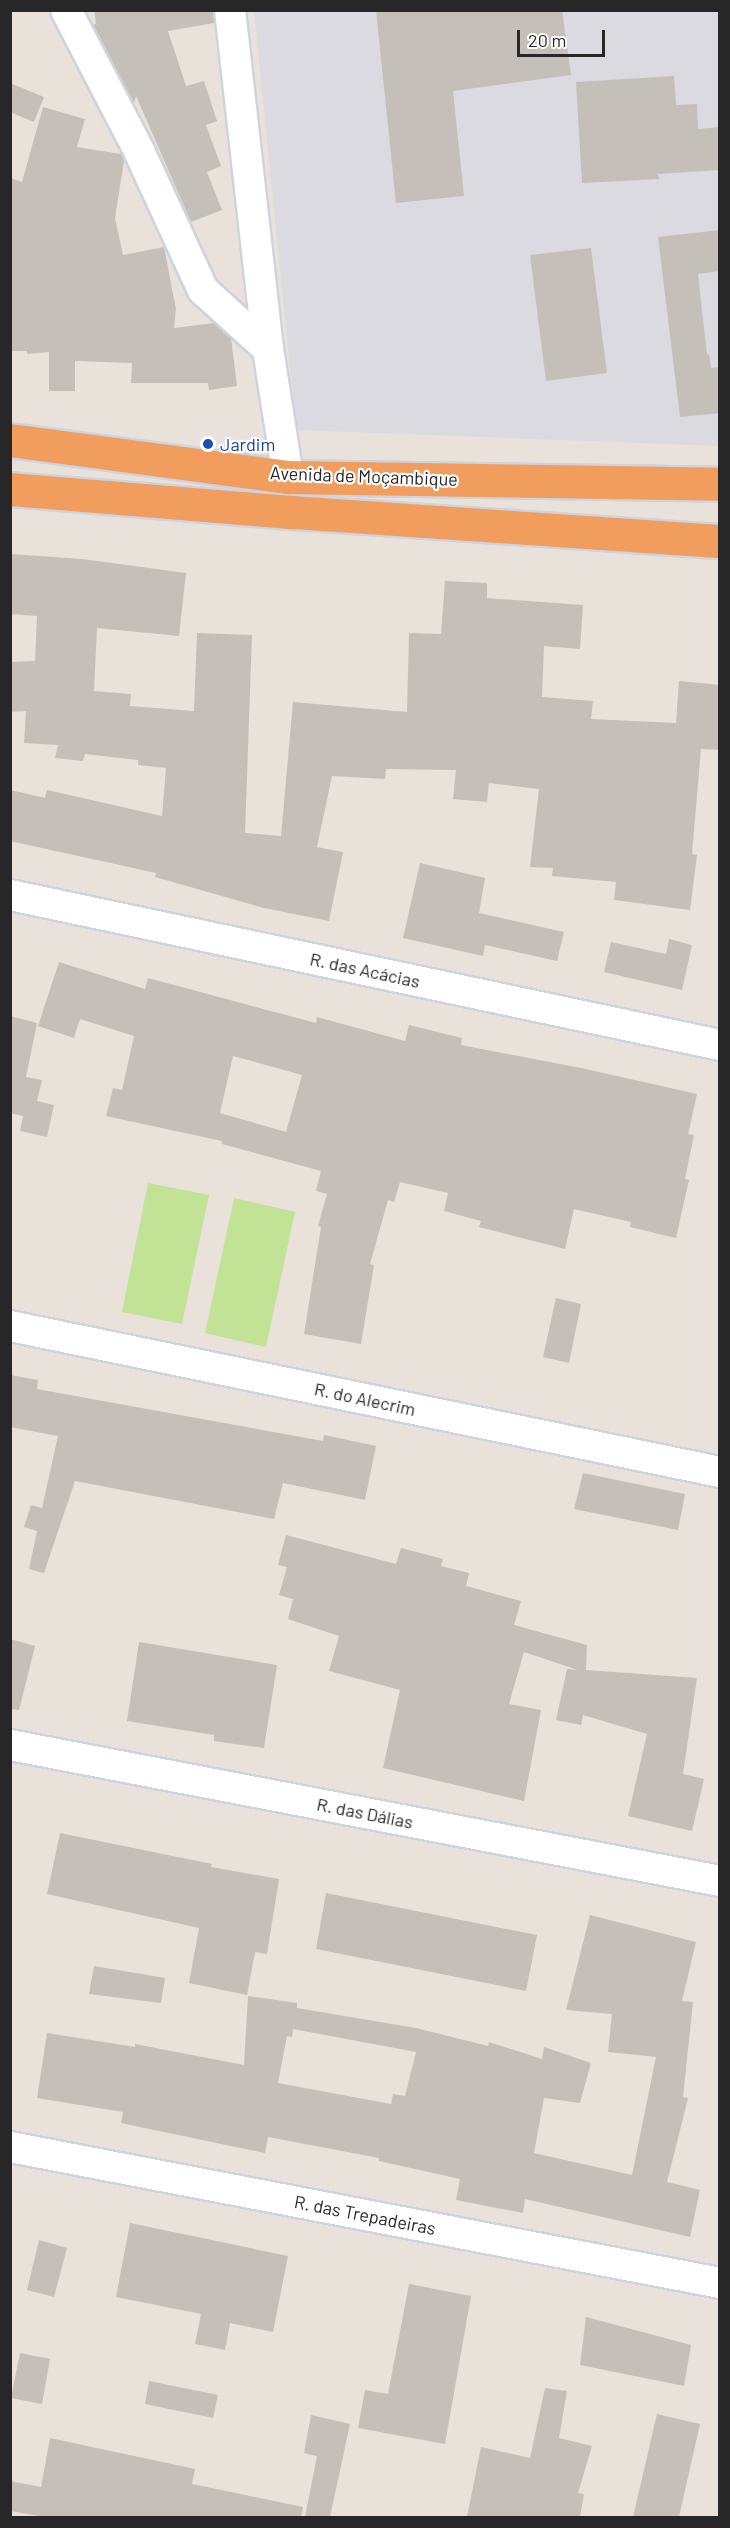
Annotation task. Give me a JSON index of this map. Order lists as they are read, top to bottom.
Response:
{
  "streets": {
    "highway": ["Avenida de Moçambique"],
    "street": [
      "R. das Acácias",
      "R. do Alecrim",
      "R. das Dálias",
      "R. das Trepadeiras"
    ]
  },
  "places": ["Jardim"],
  "scale_bar": "20 m"
}
